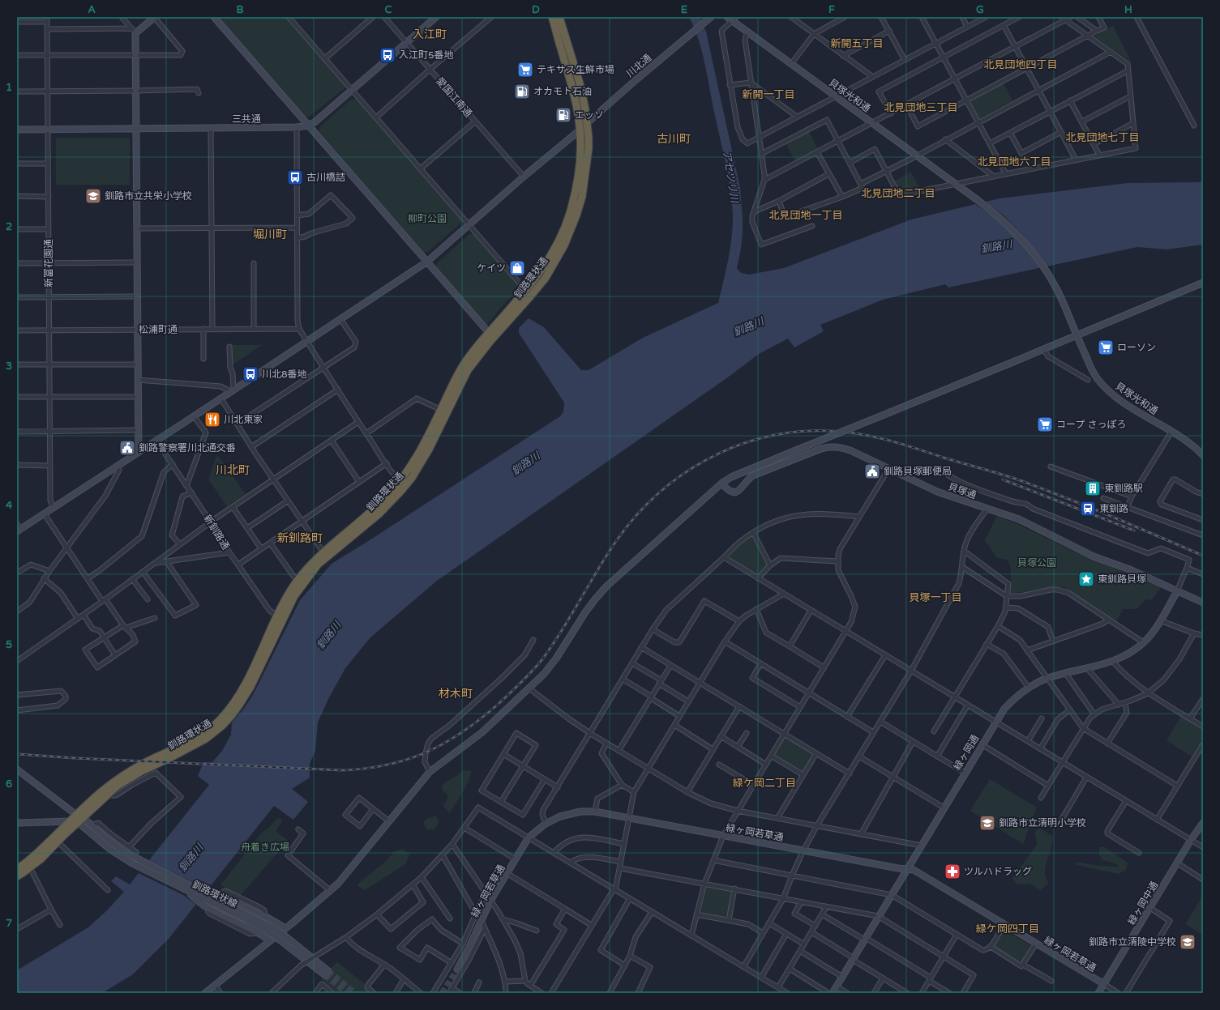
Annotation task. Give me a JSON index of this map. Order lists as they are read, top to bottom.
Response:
{
  "streets": {
    "highway": ["釧路環状通"],
    "street": [
      "川北通",
      "貝塚光和通",
      "愛国江南通",
      "三共通",
      "新富花園通",
      "松浦町通",
      "貝塚通",
      "新釧路通",
      "緑ヶ岡通",
      "緑ヶ岡若草通",
      "釧路環状線",
      "緑ヶ岡中通"
    ]
  },
  "crossings": [
    ["川北通", "愛国江南通"],
    ["川北通", "新富花園通"],
    ["川北通", "釧路環状通"],
    ["川北通", "新釧路通"],
    ["愛国江南通", "三共通"],
    ["三共通", "新富花園通"],
    ["新富花園通", "松浦町通"],
    ["釧路環状通", "新釧路通"],
    ["釧路環状通", "釧路環状線"],
    ["貝塚通", "緑ヶ岡通"],
    ["緑ヶ岡通", "緑ヶ岡若草通"],
    ["緑ヶ岡若草通", "緑ヶ岡中通"]
  ],
  "districts": [
    "入江町",
    "新開五丁目",
    "北見団地四丁目",
    "新開一丁目",
    "北見団地三丁目",
    "北見団地七丁目",
    "古川町",
    "北見団地六丁目",
    "北見団地二丁目",
    "北見団地一丁目",
    "堀川町",
    "川北町",
    "新釧路町",
    "貝塚一丁目",
    "材木町",
    "緑ケ岡二丁目",
    "緑ケ岡四丁目"
  ],
  "water": ["アセツリ川", "釧路川"],
  "parks": ["柳町公園", "貝塚公園", "舟着き広場"],
  "places": {
    "bus stop": ["入江町5番地", "古川橋詰", "川北8番地"],
    "supermarket": ["テキサス生鮮市場", "ローソン", "コープ さっぽろ"],
    "fuel station": ["オカモト石油", "エッソ"],
    "school or university": ["釧路市立共栄小学校", "釧路市立清明小学校", "釧路市立清陵中学校"],
    "shop": ["ケイツ"],
    "restaurant": ["川北東家"],
    "public building": ["釧路警察署川北通交番", "釧路貝塚郵便局"],
    "building": ["東釧路駅"],
    "station": ["東釧路"],
    "place": ["東釧路貝塚"],
    "pharmacy": ["ツルハドラッグ"]
  },
  "grid": {
    "columns": [
      "A",
      "B",
      "C",
      "D",
      "E",
      "F",
      "G",
      "H"
    ],
    "rows": [
      "1",
      "2",
      "3",
      "4",
      "5",
      "6",
      "7"
    ]
  }
}
